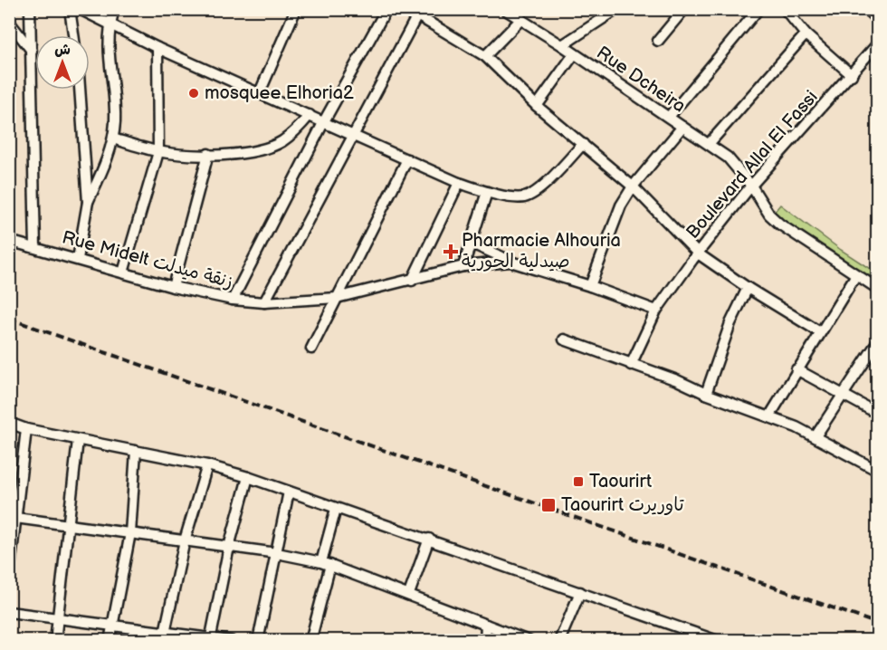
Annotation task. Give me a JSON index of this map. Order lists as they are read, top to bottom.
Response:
{
  "streets": {
    "street": ["Rue Dcheira", "Boulevard Allal El Fassi", "Rue Midelt زنقة ميدلت"]
  },
  "crossings": [
    ["Rue Dcheira", "Boulevard Allal El Fassi"],
    ["Boulevard Allal El Fassi", "Rue Midelt زنقة ميدلت"]
  ],
  "places": {
    "other": ["mosquee Elhoria2"],
    "health": ["Pharmacie Alhouria صيدلية الحورية"],
    "transit": ["Taourirt", "Taourirt تاوريرت"]
  },
  "north": "top"
}
